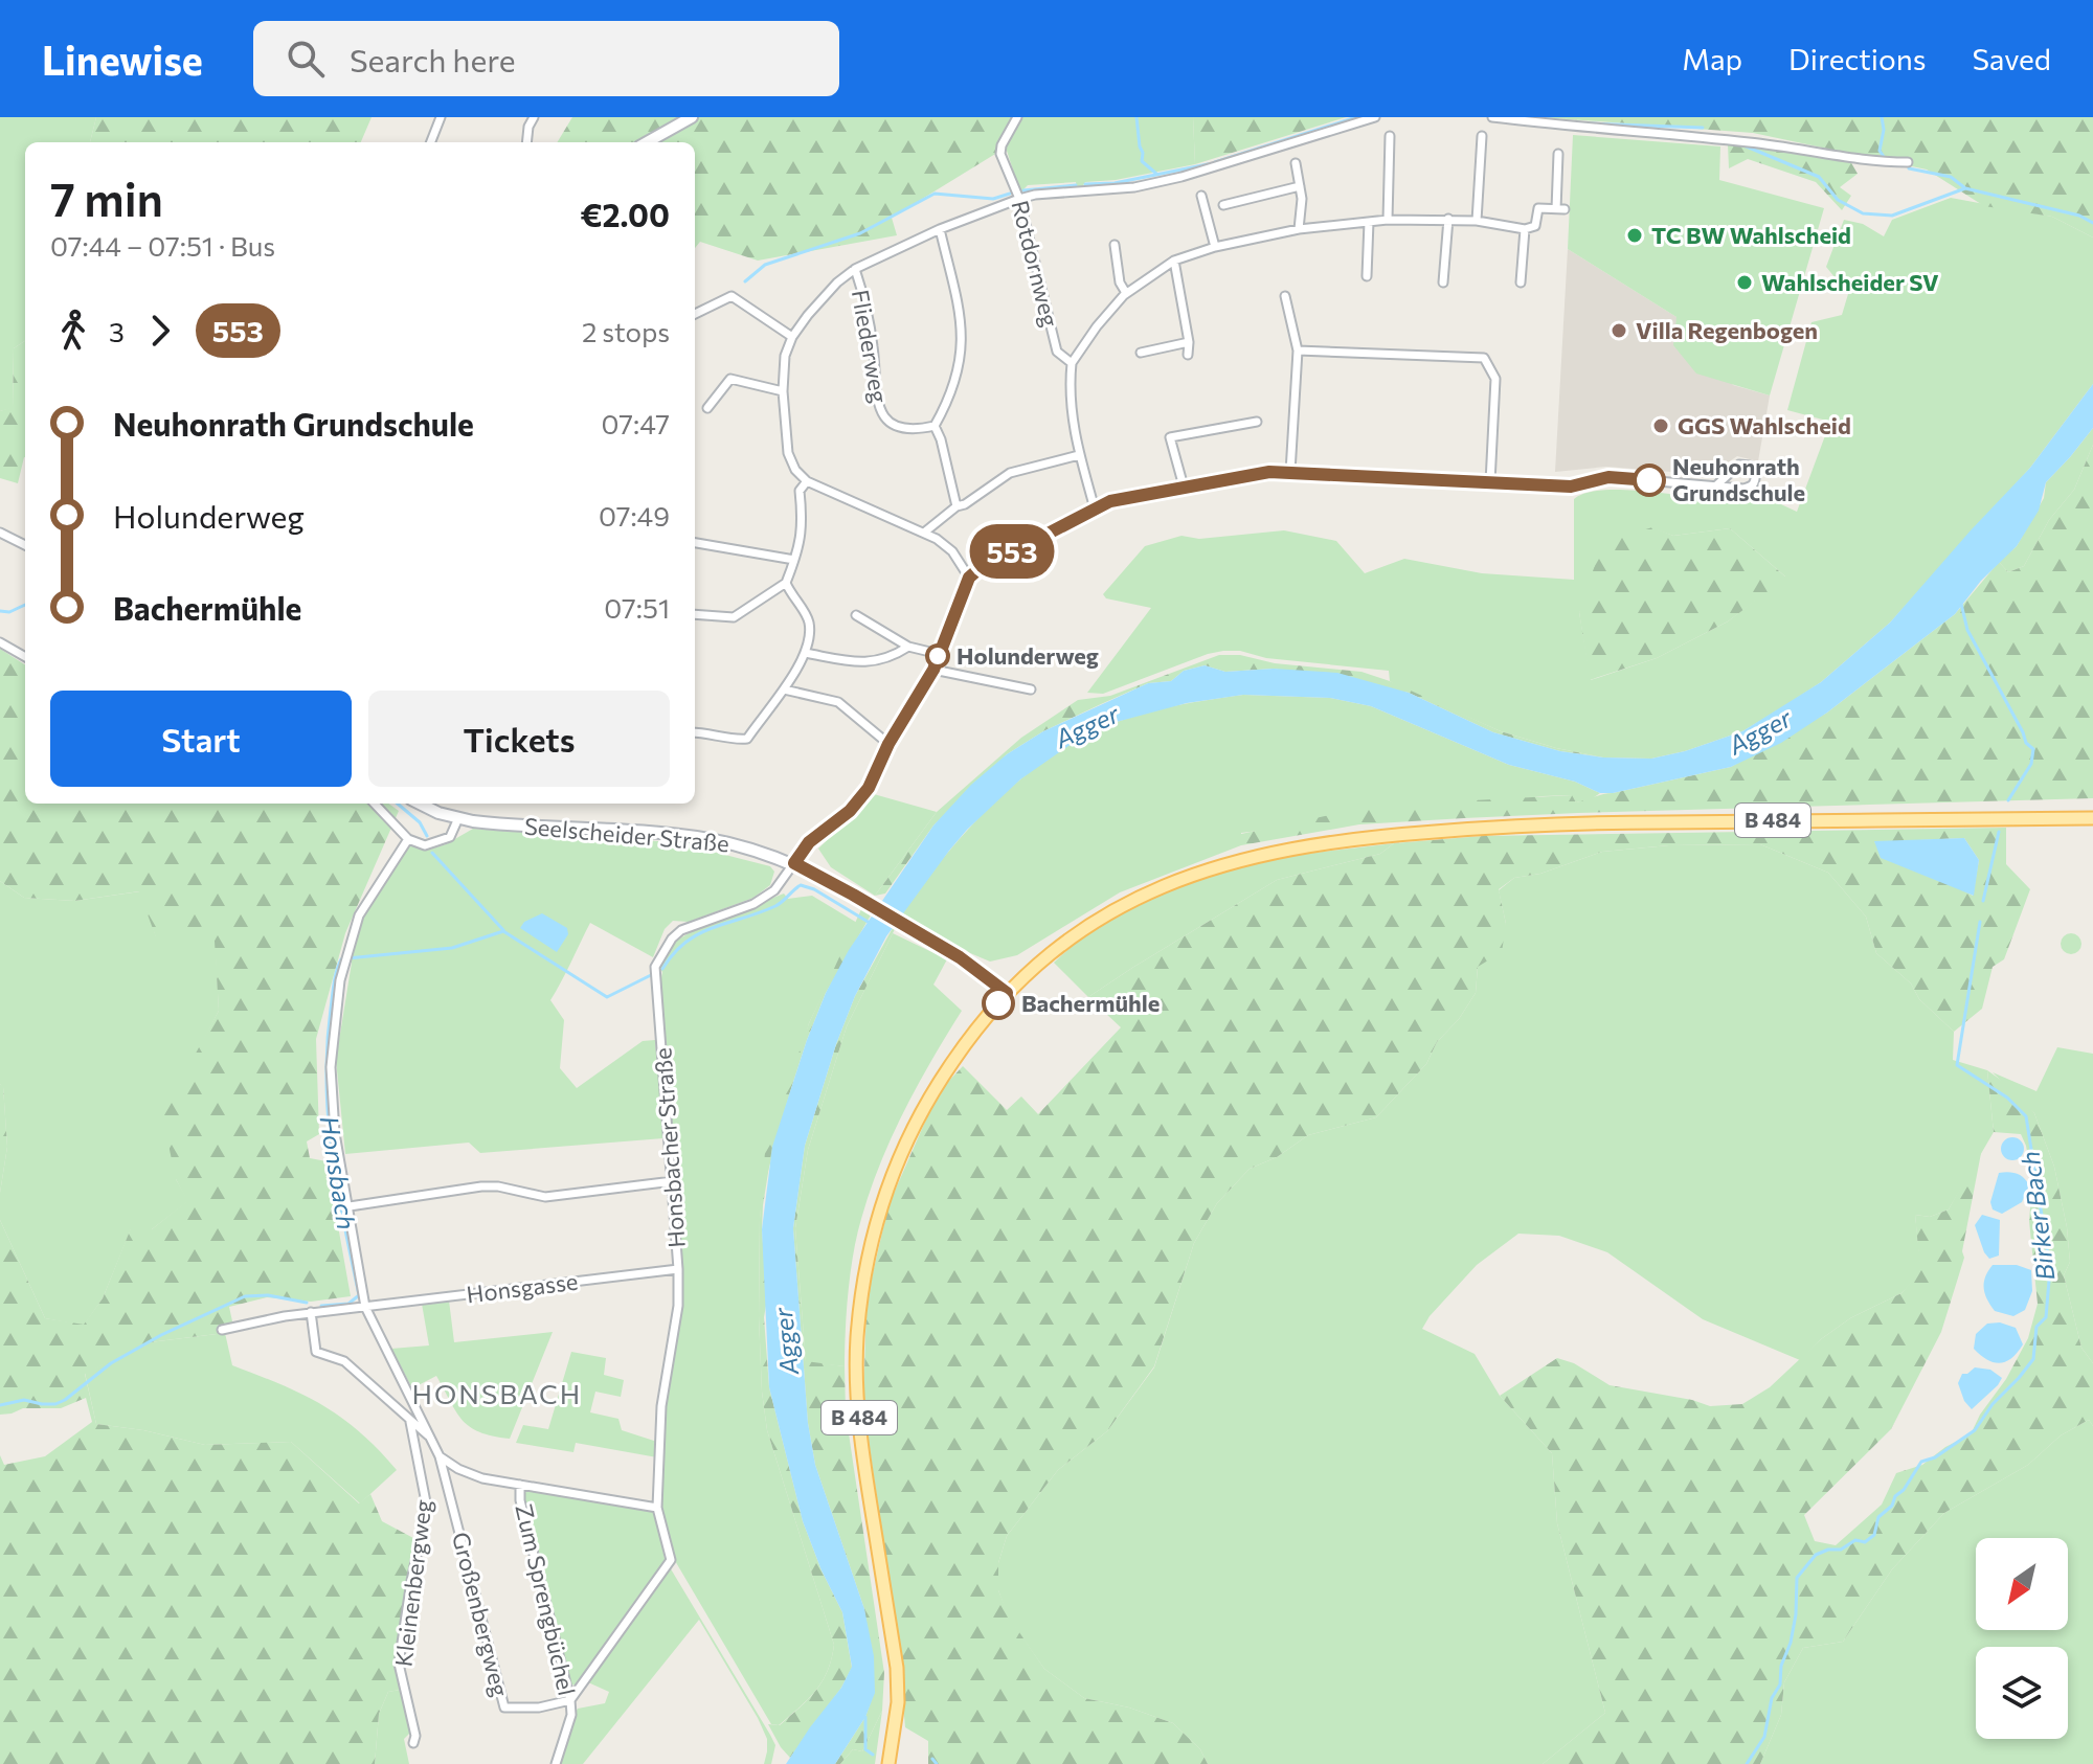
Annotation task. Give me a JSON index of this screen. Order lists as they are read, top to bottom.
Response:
{
  "streets": {
    "main road": ["B 484"],
    "street": [
      "Rotdornweg",
      "Fliederweg",
      "Seelscheider Straße",
      "Honsbacher Straße",
      "Honsgasse",
      "Kleinenbergweg",
      "Zum Sprengbüchel",
      "Großenbergweg"
    ]
  },
  "crossings": [
    ["B 484", "Seelscheider Straße"],
    ["Seelscheider Straße", "Honsbacher Straße"],
    ["Honsbacher Straße", "Honsgasse"],
    ["Honsbacher Straße", "Zum Sprengbüchel"],
    ["Honsbacher Straße", "Großenbergweg"],
    ["Zum Sprengbüchel", "Großenbergweg"]
  ],
  "districts": ["HONSBACH"],
  "water": ["Agger", "Honsbach", "Birker Bach"],
  "places": [
    "TC BW Wahlscheid",
    "Wahlscheider SV",
    "Villa Regenbogen",
    "GGS Wahlscheid",
    "Neuhonrath Grundschule",
    "Holunderweg",
    "Bachermühle"
  ],
  "lines": ["bus line 553"],
  "north": "bottom left",
  "page": {
    "header": "Linewise",
    "search": "Search here",
    "nav": ["Map", "Directions", "Saved"],
    "on_map": "553",
    "heading": ["7 min", "07:44 – 07:51 · Bus", "€2.00"],
    "legs": ["3", "553", "2 stops"],
    "list": [
      {
        "name": "Neuhonrath Grundschule",
        "value": "07:47"
      },
      {
        "name": "Holunderweg",
        "value": "07:49"
      },
      {
        "name": "Bachermühle",
        "value": "07:51"
      }
    ],
    "buttons": ["Start", "Tickets"]
  }
}
